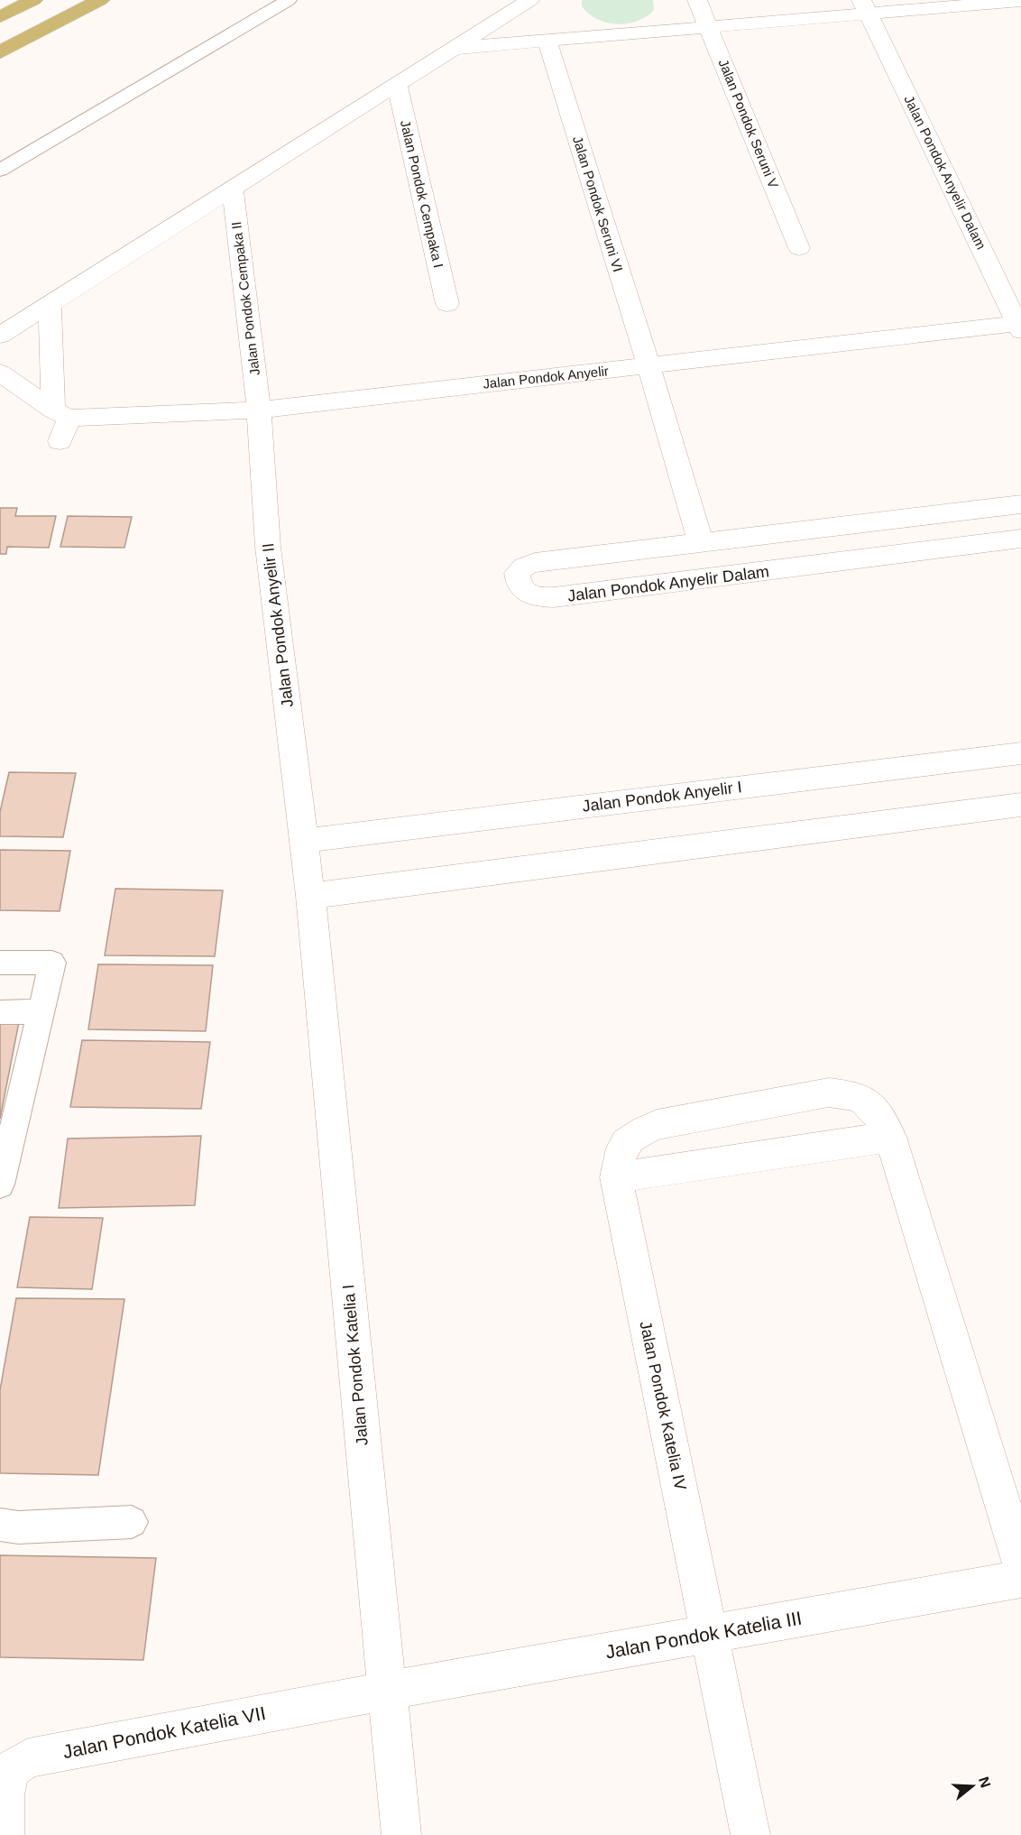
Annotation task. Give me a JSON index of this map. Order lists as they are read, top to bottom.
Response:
{
  "streets": {
    "street": [
      "Jalan Pondok Seruni V",
      "Jalan Pondok Anyelir Dalam",
      "Jalan Pondok Cempaka I",
      "Jalan Pondok Seruni VI",
      "Jalan Pondok Cempaka II",
      "Jalan Pondok Anyelir",
      "Jalan Pondok Anyelir II",
      "Jalan Pondok Anyelir I",
      "Jalan Pondok Katelia I",
      "Jalan Pondok Katelia IV",
      "Jalan Pondok Katelia III",
      "Jalan Pondok Katelia VII"
    ]
  },
  "crossings": [
    ["Jalan Pondok Anyelir Dalam", "Jalan Pondok Anyelir"],
    ["Jalan Pondok Seruni VI", "Jalan Pondok Anyelir"],
    ["Jalan Pondok Cempaka II", "Jalan Pondok Anyelir"],
    ["Jalan Pondok Cempaka II", "Jalan Pondok Anyelir II"],
    ["Jalan Pondok Anyelir", "Jalan Pondok Anyelir II"],
    ["Jalan Pondok Anyelir II", "Jalan Pondok Anyelir I"],
    ["Jalan Pondok Anyelir II", "Jalan Pondok Katelia I"],
    ["Jalan Pondok Katelia I", "Jalan Pondok Katelia III"],
    ["Jalan Pondok Katelia I", "Jalan Pondok Katelia VII"],
    ["Jalan Pondok Katelia IV", "Jalan Pondok Katelia III"],
    ["Jalan Pondok Katelia III", "Jalan Pondok Katelia VII"]
  ],
  "north": "right"
}
